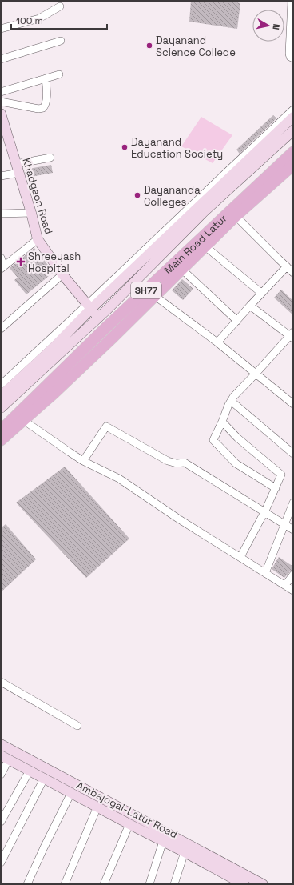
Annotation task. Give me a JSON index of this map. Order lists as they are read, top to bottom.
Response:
{
  "streets": {
    "main road": ["Main Road Latur", "SH77"],
    "street": ["Khadgaon Road", "Ambajogai-Latur Road"]
  },
  "crossings": [
    ["Khadgaon Road", "Main Road Latur"],
    ["Main Road Latur", "SH77"]
  ],
  "places": {
    "other": ["Dayanand Science College", "Dayanand Education Society", "Dayananda Colleges"],
    "health": ["Shreeyash Hospital"]
  },
  "scale_bar": "100 m",
  "north": "right"
}
